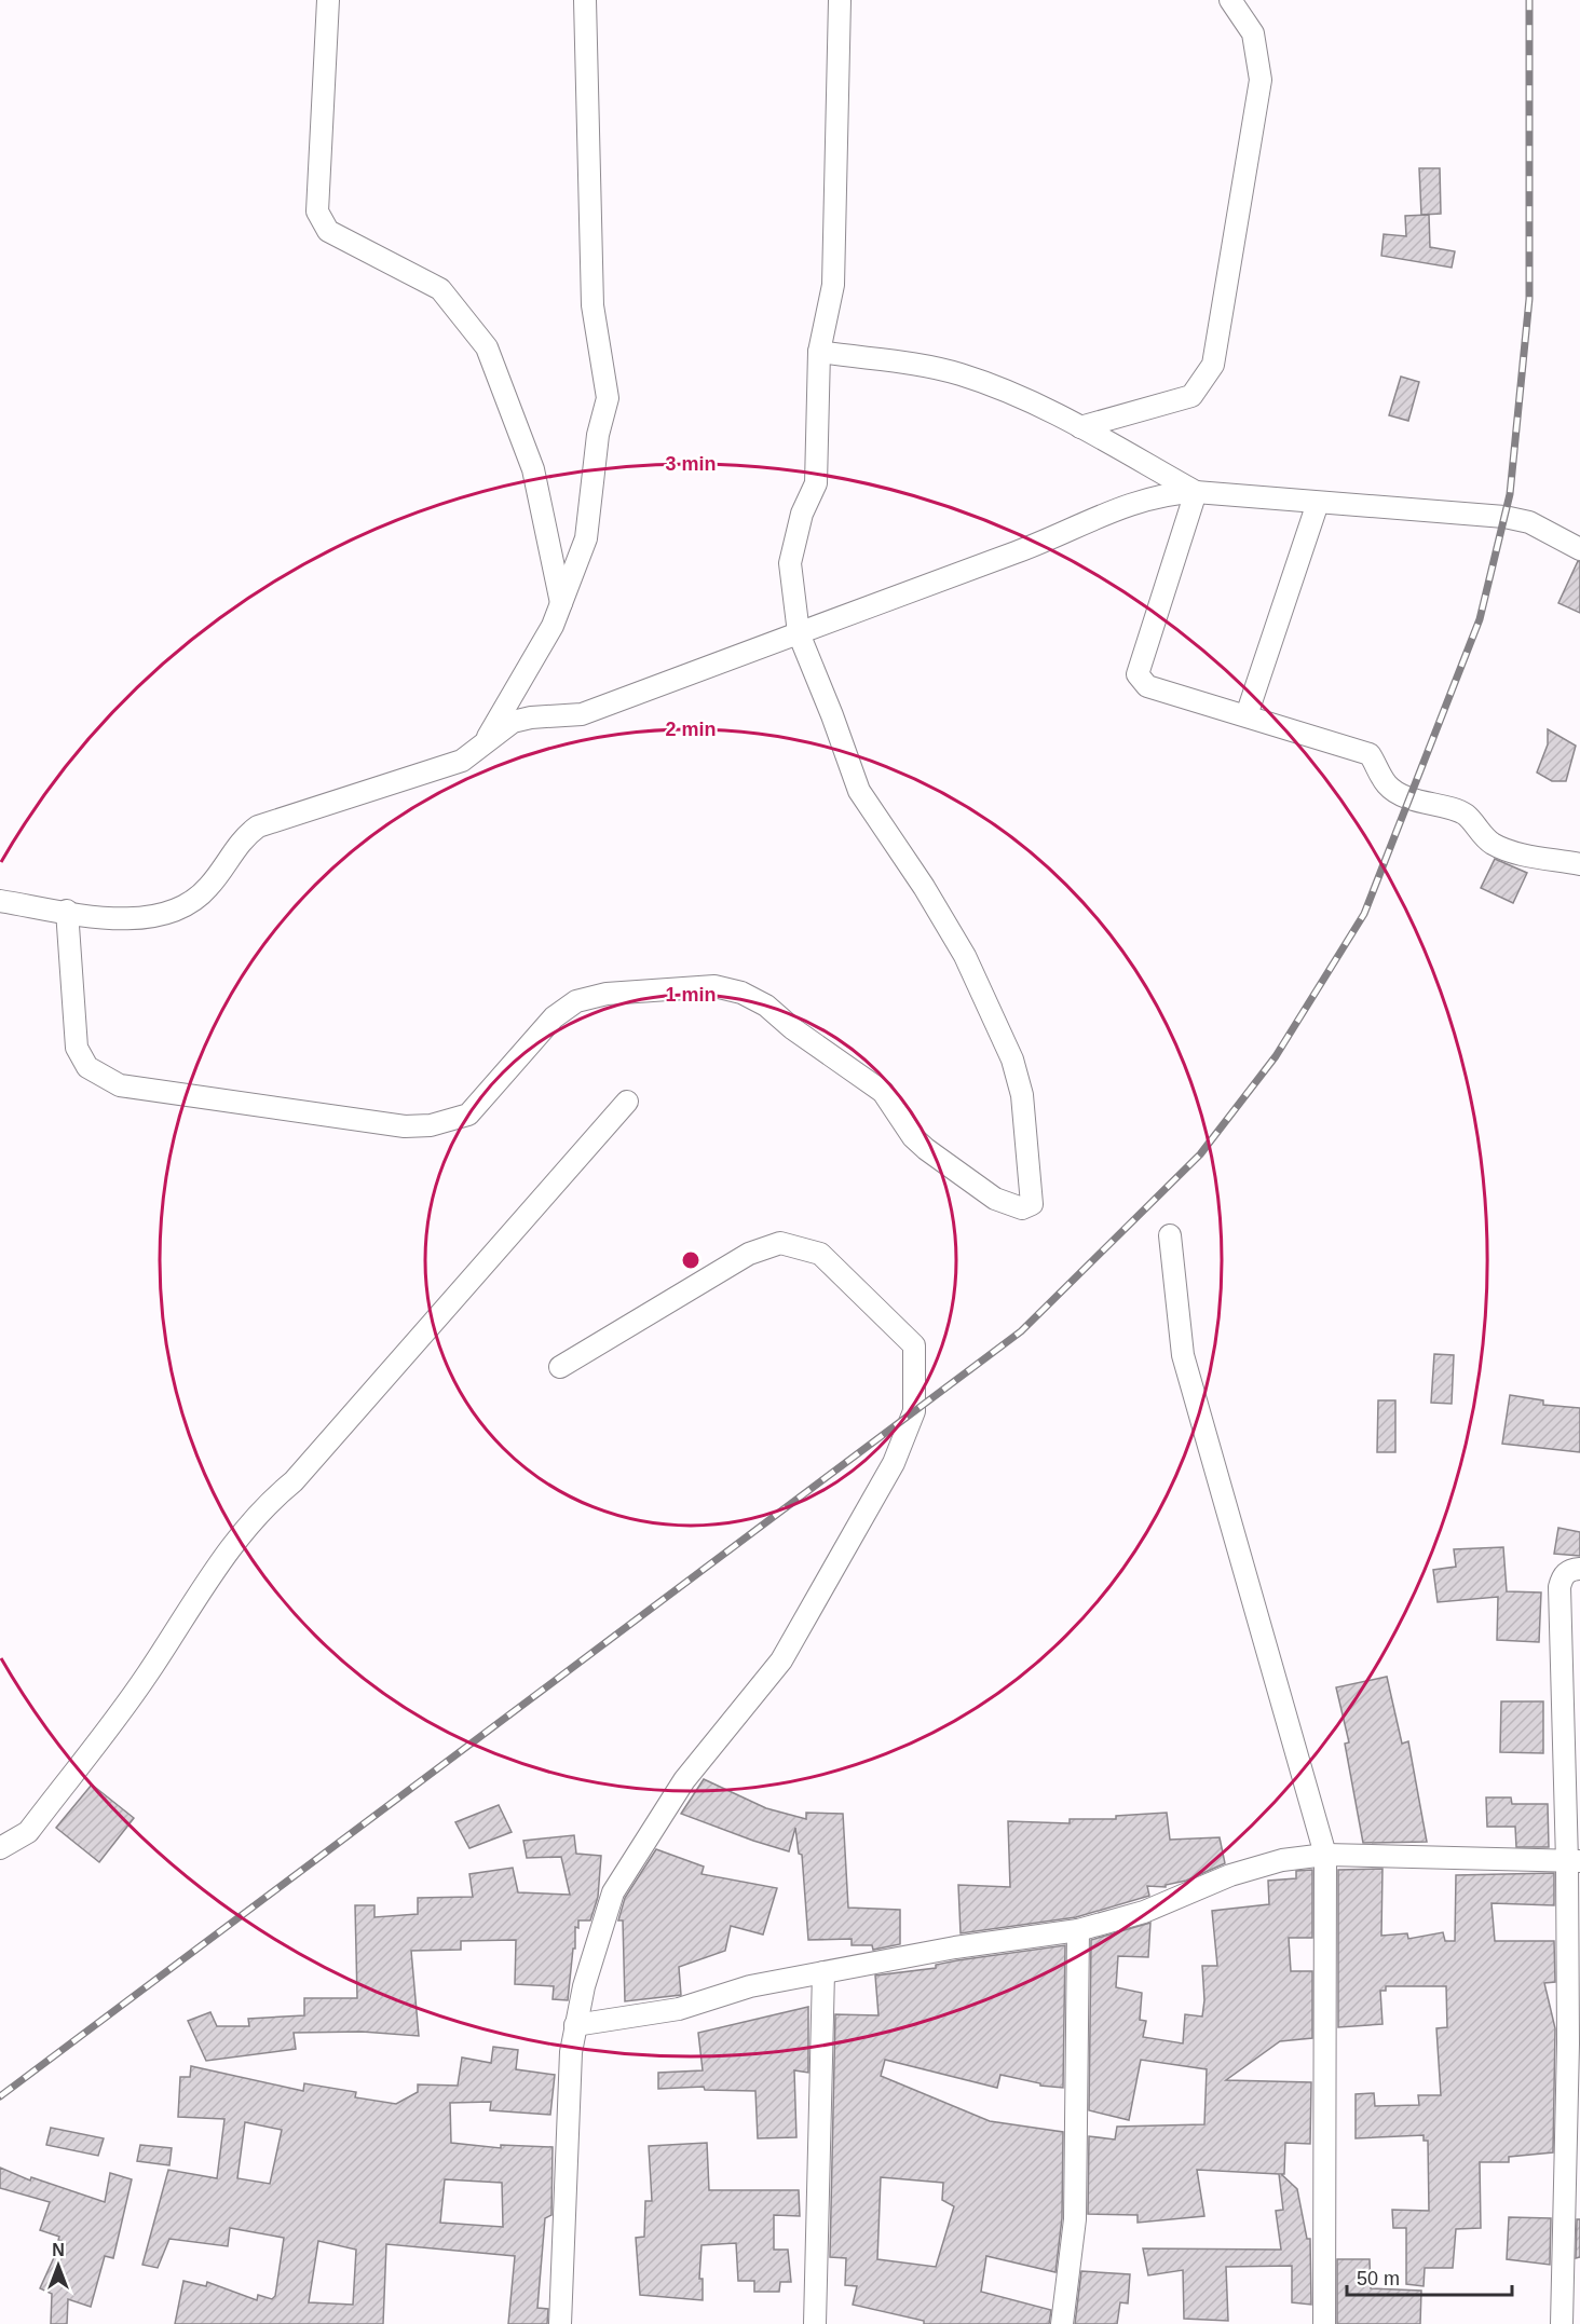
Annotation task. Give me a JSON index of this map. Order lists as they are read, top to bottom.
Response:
{
  "scale_bar": "50 m",
  "north": "top",
  "rings": ["3 min", "2 min", "1 min"]
}
